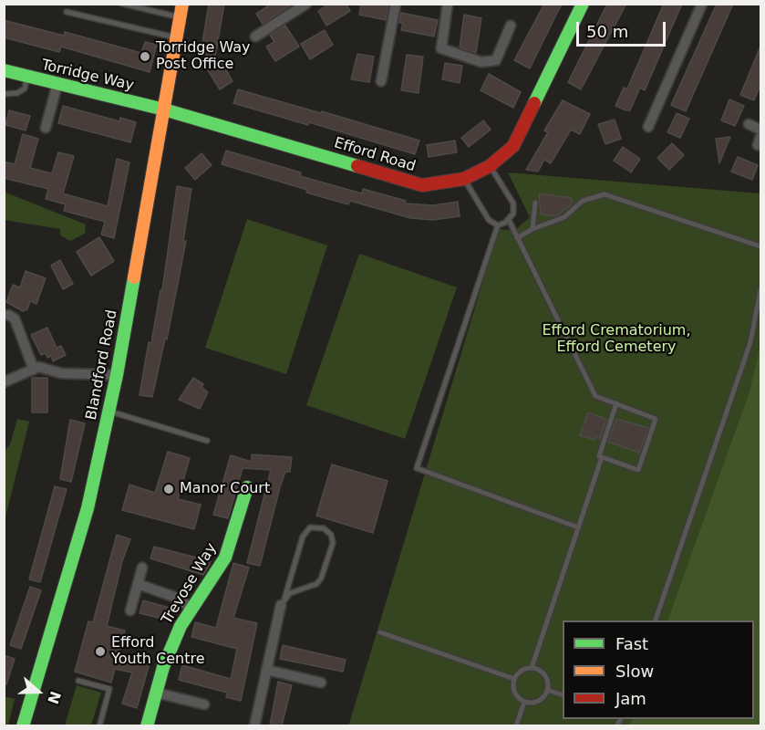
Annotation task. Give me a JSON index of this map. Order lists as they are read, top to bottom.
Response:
{
  "streets": {
    "street": [
      "Torridge Way",
      "Efford Road",
      "Blandford Road",
      "Trevose Way"
    ]
  },
  "crossings": [
    ["Torridge Way", "Efford Road"],
    ["Torridge Way", "Blandford Road"],
    ["Efford Road", "Blandford Road"]
  ],
  "parks": ["Efford Crematorium, Efford Cemetery"],
  "places": ["Torridge Way Post Office", "Manor Court", "Efford Youth Centre"],
  "legend": ["Fast", "Slow", "Jam"],
  "scale_bar": "50 m",
  "north": "right"
}
